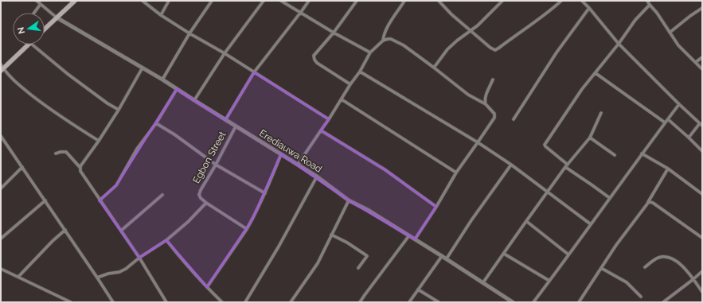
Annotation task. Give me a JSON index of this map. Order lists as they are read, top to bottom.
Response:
{
  "streets": {
    "street": ["Erediauwa Road", "Egbon Street"]
  },
  "crossings": [
    ["Erediauwa Road", "Egbon Street"]
  ],
  "north": "left"
}
